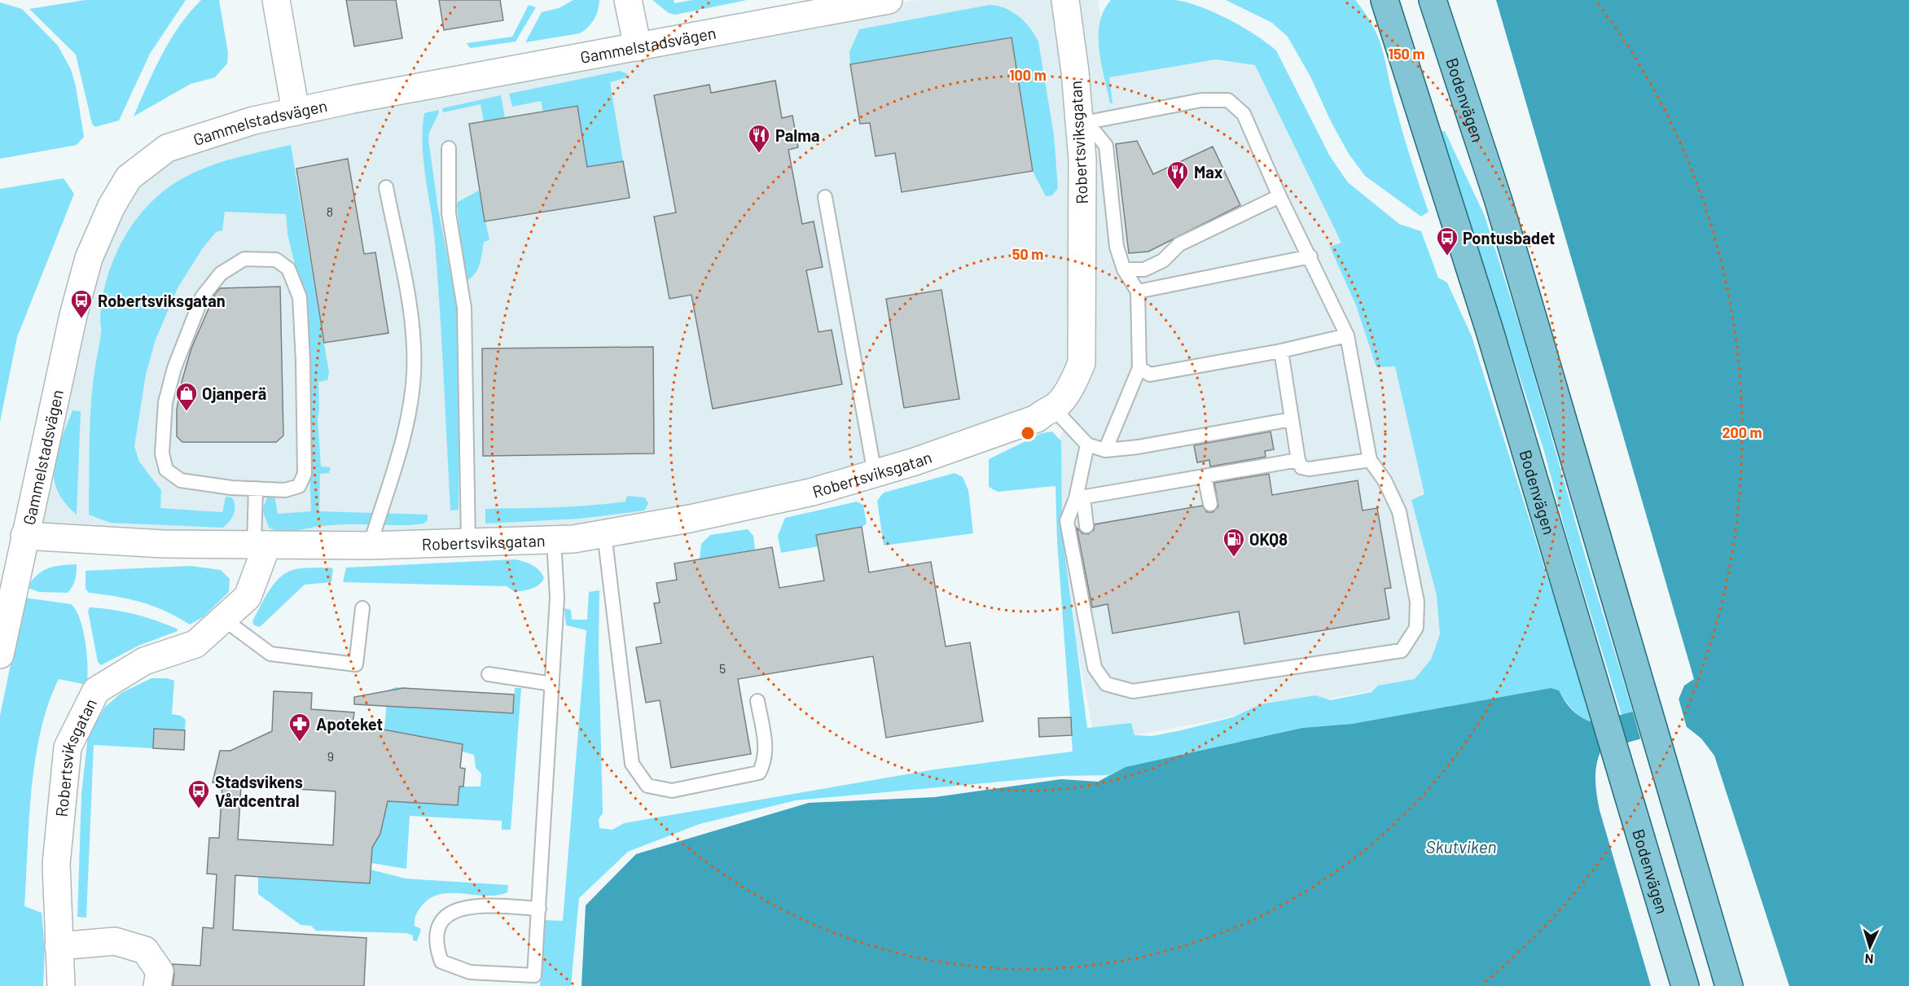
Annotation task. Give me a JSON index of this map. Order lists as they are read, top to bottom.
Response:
{
  "streets": {
    "main road": ["Bodenvägen"],
    "street": ["Gammelstadsvägen", "Robertsviksgatan"]
  },
  "crossings": [
    ["Gammelstadsvägen", "Robertsviksgatan"]
  ],
  "water": ["Skutviken"],
  "places": {
    "restaurant": ["Palma", "Max"],
    "bus stop": ["Pontusbadet", "Robertsviksgatan", "Stadsvikens Vårdcentral"],
    "shop": ["Ojanperä"],
    "fuel station": ["OKQ8"],
    "pharmacy": ["Apoteket"]
  },
  "house_numbers": ["8", "5", "9"],
  "north": "bottom",
  "rings": [
    "150 m",
    "100 m",
    "50 m",
    "200 m"
  ]
}
